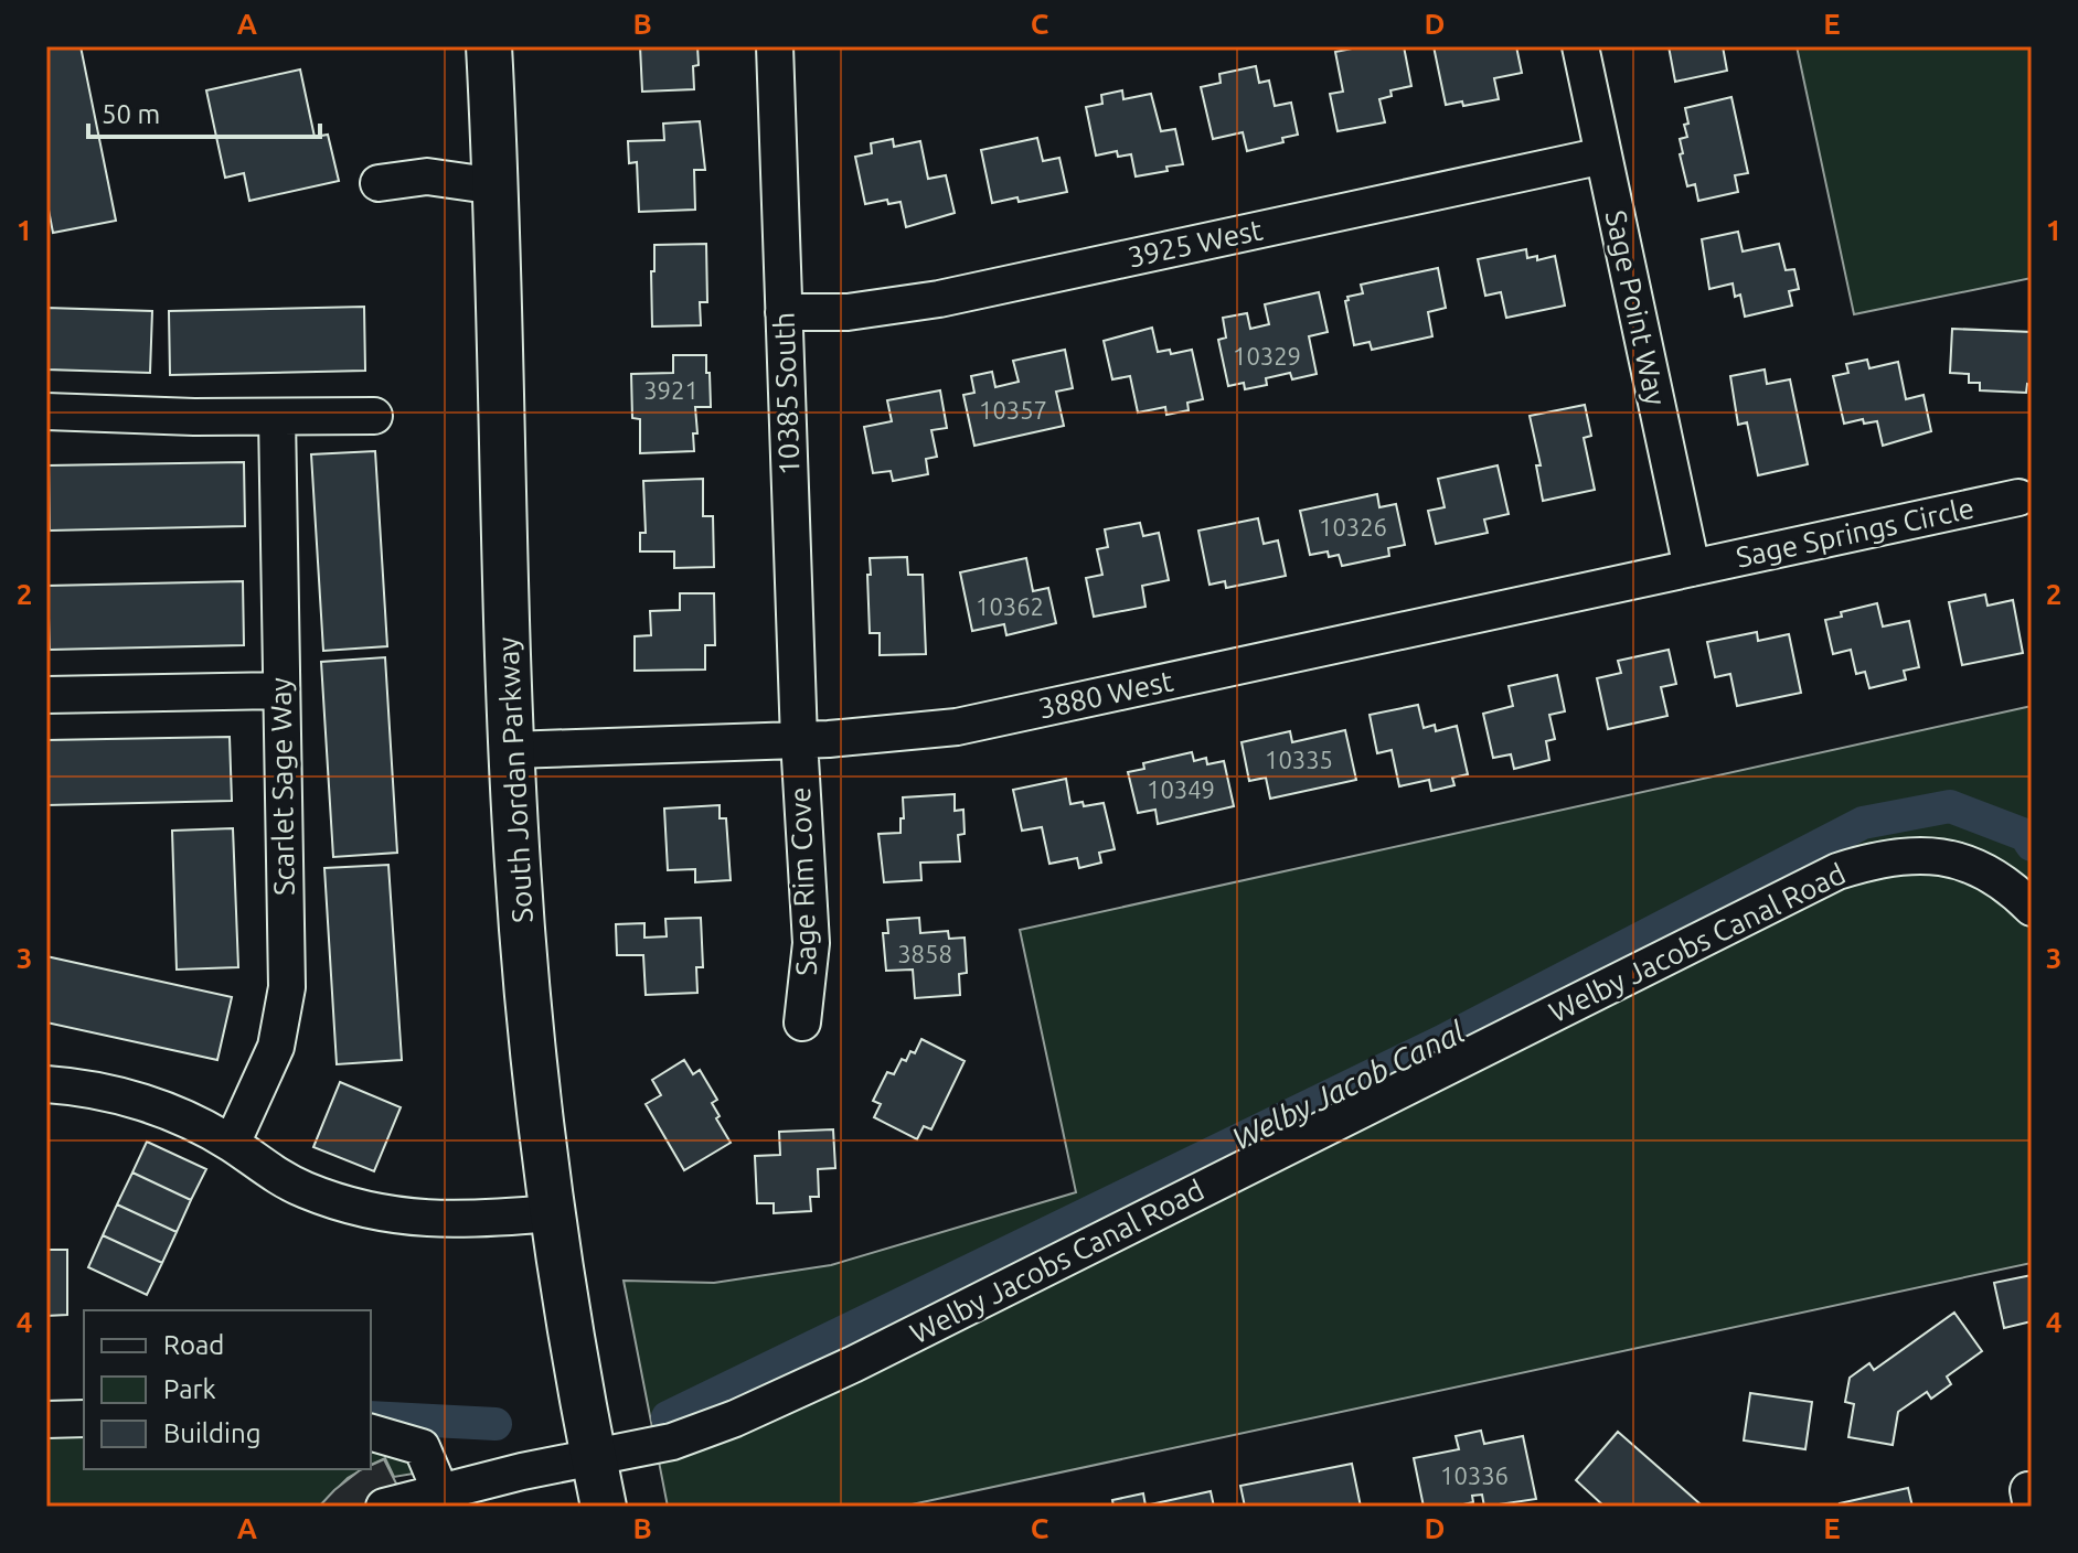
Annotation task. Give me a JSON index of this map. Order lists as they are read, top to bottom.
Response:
{
  "streets": {
    "main road": ["South Jordan Parkway"],
    "street": [
      "3925 West",
      "Sage Point Way",
      "10385 South",
      "Sage Springs Circle",
      "3880 West",
      "Scarlet Sage Way",
      "Sage Rim Cove",
      "Welby Jacobs Canal Road"
    ]
  },
  "crossings": [
    ["3925 West", "Sage Point Way"],
    ["3925 West", "10385 South"],
    ["Sage Point Way", "Sage Springs Circle"],
    ["Sage Point Way", "3880 West"],
    ["10385 South", "3880 West"],
    ["10385 South", "Sage Rim Cove"],
    ["Sage Springs Circle", "3880 West"],
    ["3880 West", "South Jordan Parkway"],
    ["3880 West", "Sage Rim Cove"],
    ["South Jordan Parkway", "Welby Jacobs Canal Road"]
  ],
  "water": ["Welby Jacob Canal"],
  "house_numbers": [
    "10329",
    "3921",
    "10357",
    "10326",
    "10362",
    "10335",
    "10349",
    "3858",
    "10336"
  ],
  "legend": ["Road", "Park", "Building"],
  "scale_bar": "50 m",
  "grid": {
    "columns": [
      "A",
      "B",
      "C",
      "D",
      "E"
    ],
    "rows": [
      "1",
      "2",
      "3",
      "4"
    ]
  }
}
